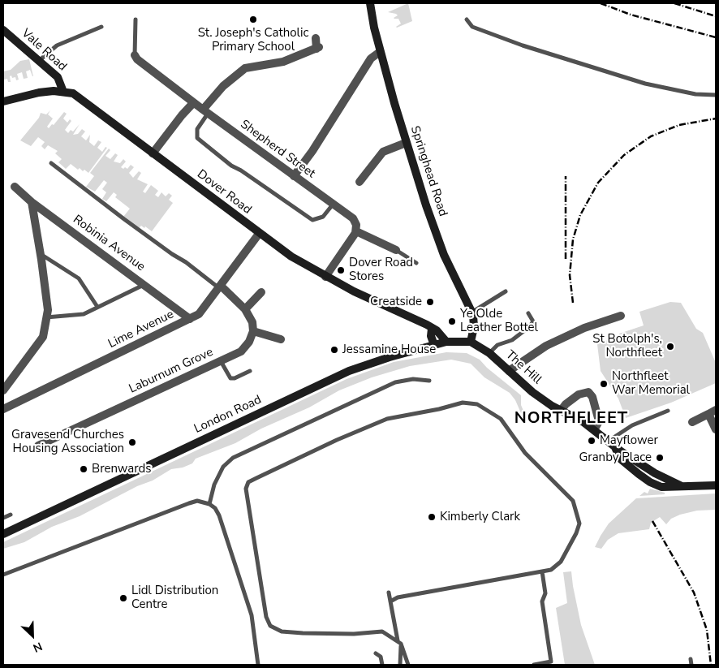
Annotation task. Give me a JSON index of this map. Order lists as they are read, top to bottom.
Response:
{
  "streets": {
    "street": [
      "Vale Road",
      "Shepherd Street",
      "Springhead Road",
      "Dover Road",
      "Robinia Avenue",
      "Lime Avenue",
      "The Hill",
      "Laburnum Grove",
      "London Road"
    ]
  },
  "crossings": [
    ["Vale Road", "Dover Road"],
    ["Springhead Road", "The Hill"],
    ["Springhead Road", "London Road"],
    ["Dover Road", "Lime Avenue"],
    ["Dover Road", "London Road"],
    ["Robinia Avenue", "Lime Avenue"],
    ["The Hill", "London Road"]
  ],
  "districts": ["NORTHFLEET"],
  "places": [
    "St. Joseph's Catholic Primary School",
    "Dover Road Stores",
    "Creatside",
    "Ye Olde Leather Bottel",
    "St Botolph's, Northfleet",
    "Jessamine House",
    "Northfleet War Memorial",
    "Mayflower",
    "Gravesend Churches Housing Association",
    "Granby Place",
    "Brenwards",
    "Kimberly Clark",
    "Lidl Distribution Centre"
  ],
  "north": "bottom right"
}
